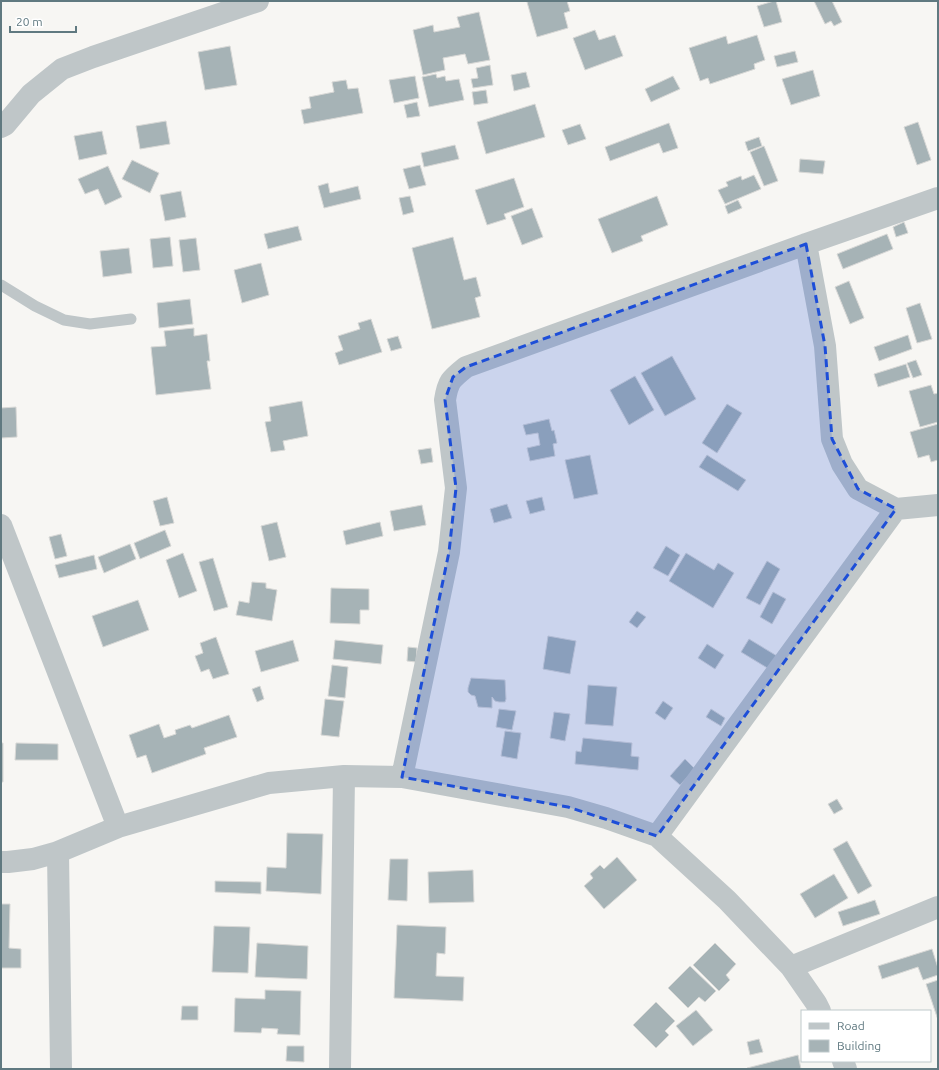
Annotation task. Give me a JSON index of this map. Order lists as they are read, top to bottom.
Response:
{
  "legend": ["Road", "Building"],
  "scale_bar": "20 m"
}
